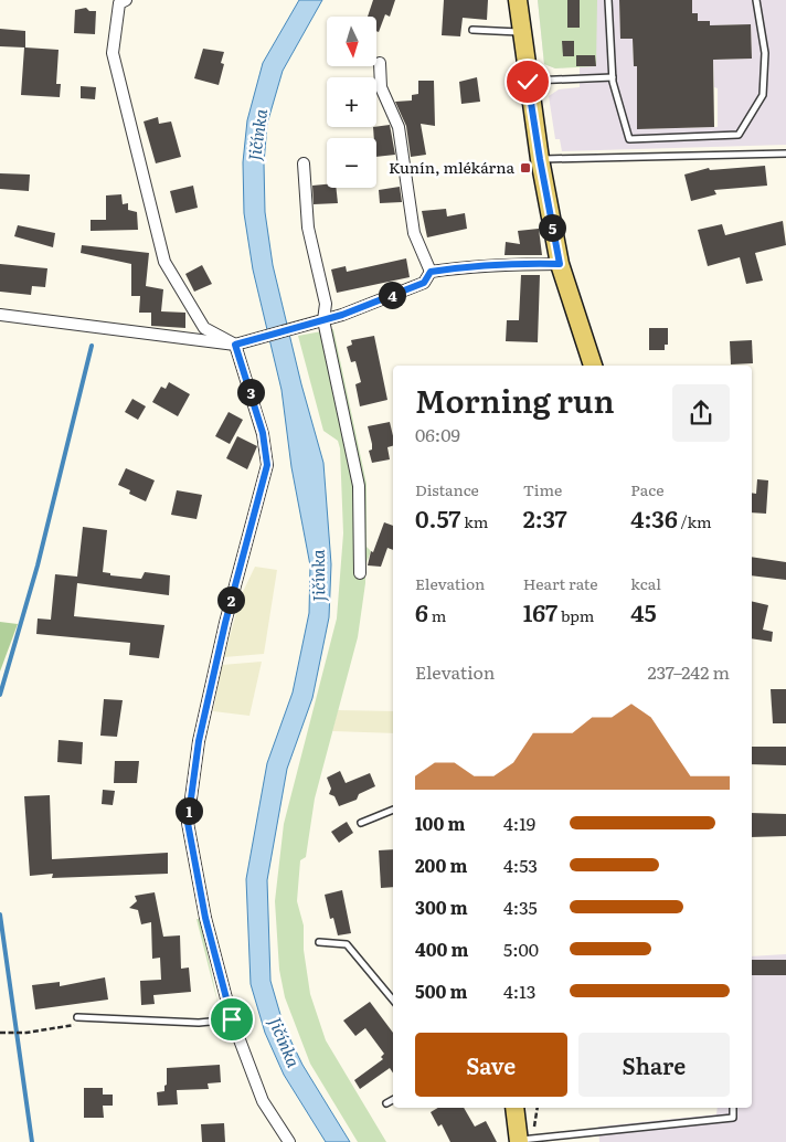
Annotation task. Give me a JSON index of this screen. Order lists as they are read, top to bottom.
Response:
{
  "water": ["Jičínka"],
  "places": {
    "transit": ["Kunín, mlékárna"]
  },
  "north": "bottom",
  "page": {
    "map_buttons": ["+", "−"],
    "pins": [
      "5",
      "4",
      "3",
      "2",
      "1"
    ],
    "heading": ["Morning run", "06:09"],
    "stats": [
      ["Distance", "0.57 km"],
      ["Time", "2:37"],
      ["Pace", "4:36 /km"],
      ["Elevation", "6 m"],
      ["Heart rate", "167 bpm"],
      ["kcal", "45"]
    ],
    "chart": ["Elevation", "237–242 m"],
    "list": [
      {
        "name": "100 m",
        "note": "4:19"
      },
      {
        "name": "200 m",
        "note": "4:53"
      },
      {
        "name": "300 m",
        "note": "4:35"
      },
      {
        "name": "400 m",
        "note": "5:00"
      },
      {
        "name": "500 m",
        "note": "4:13"
      }
    ],
    "buttons": ["Save", "Share"]
  }
}
